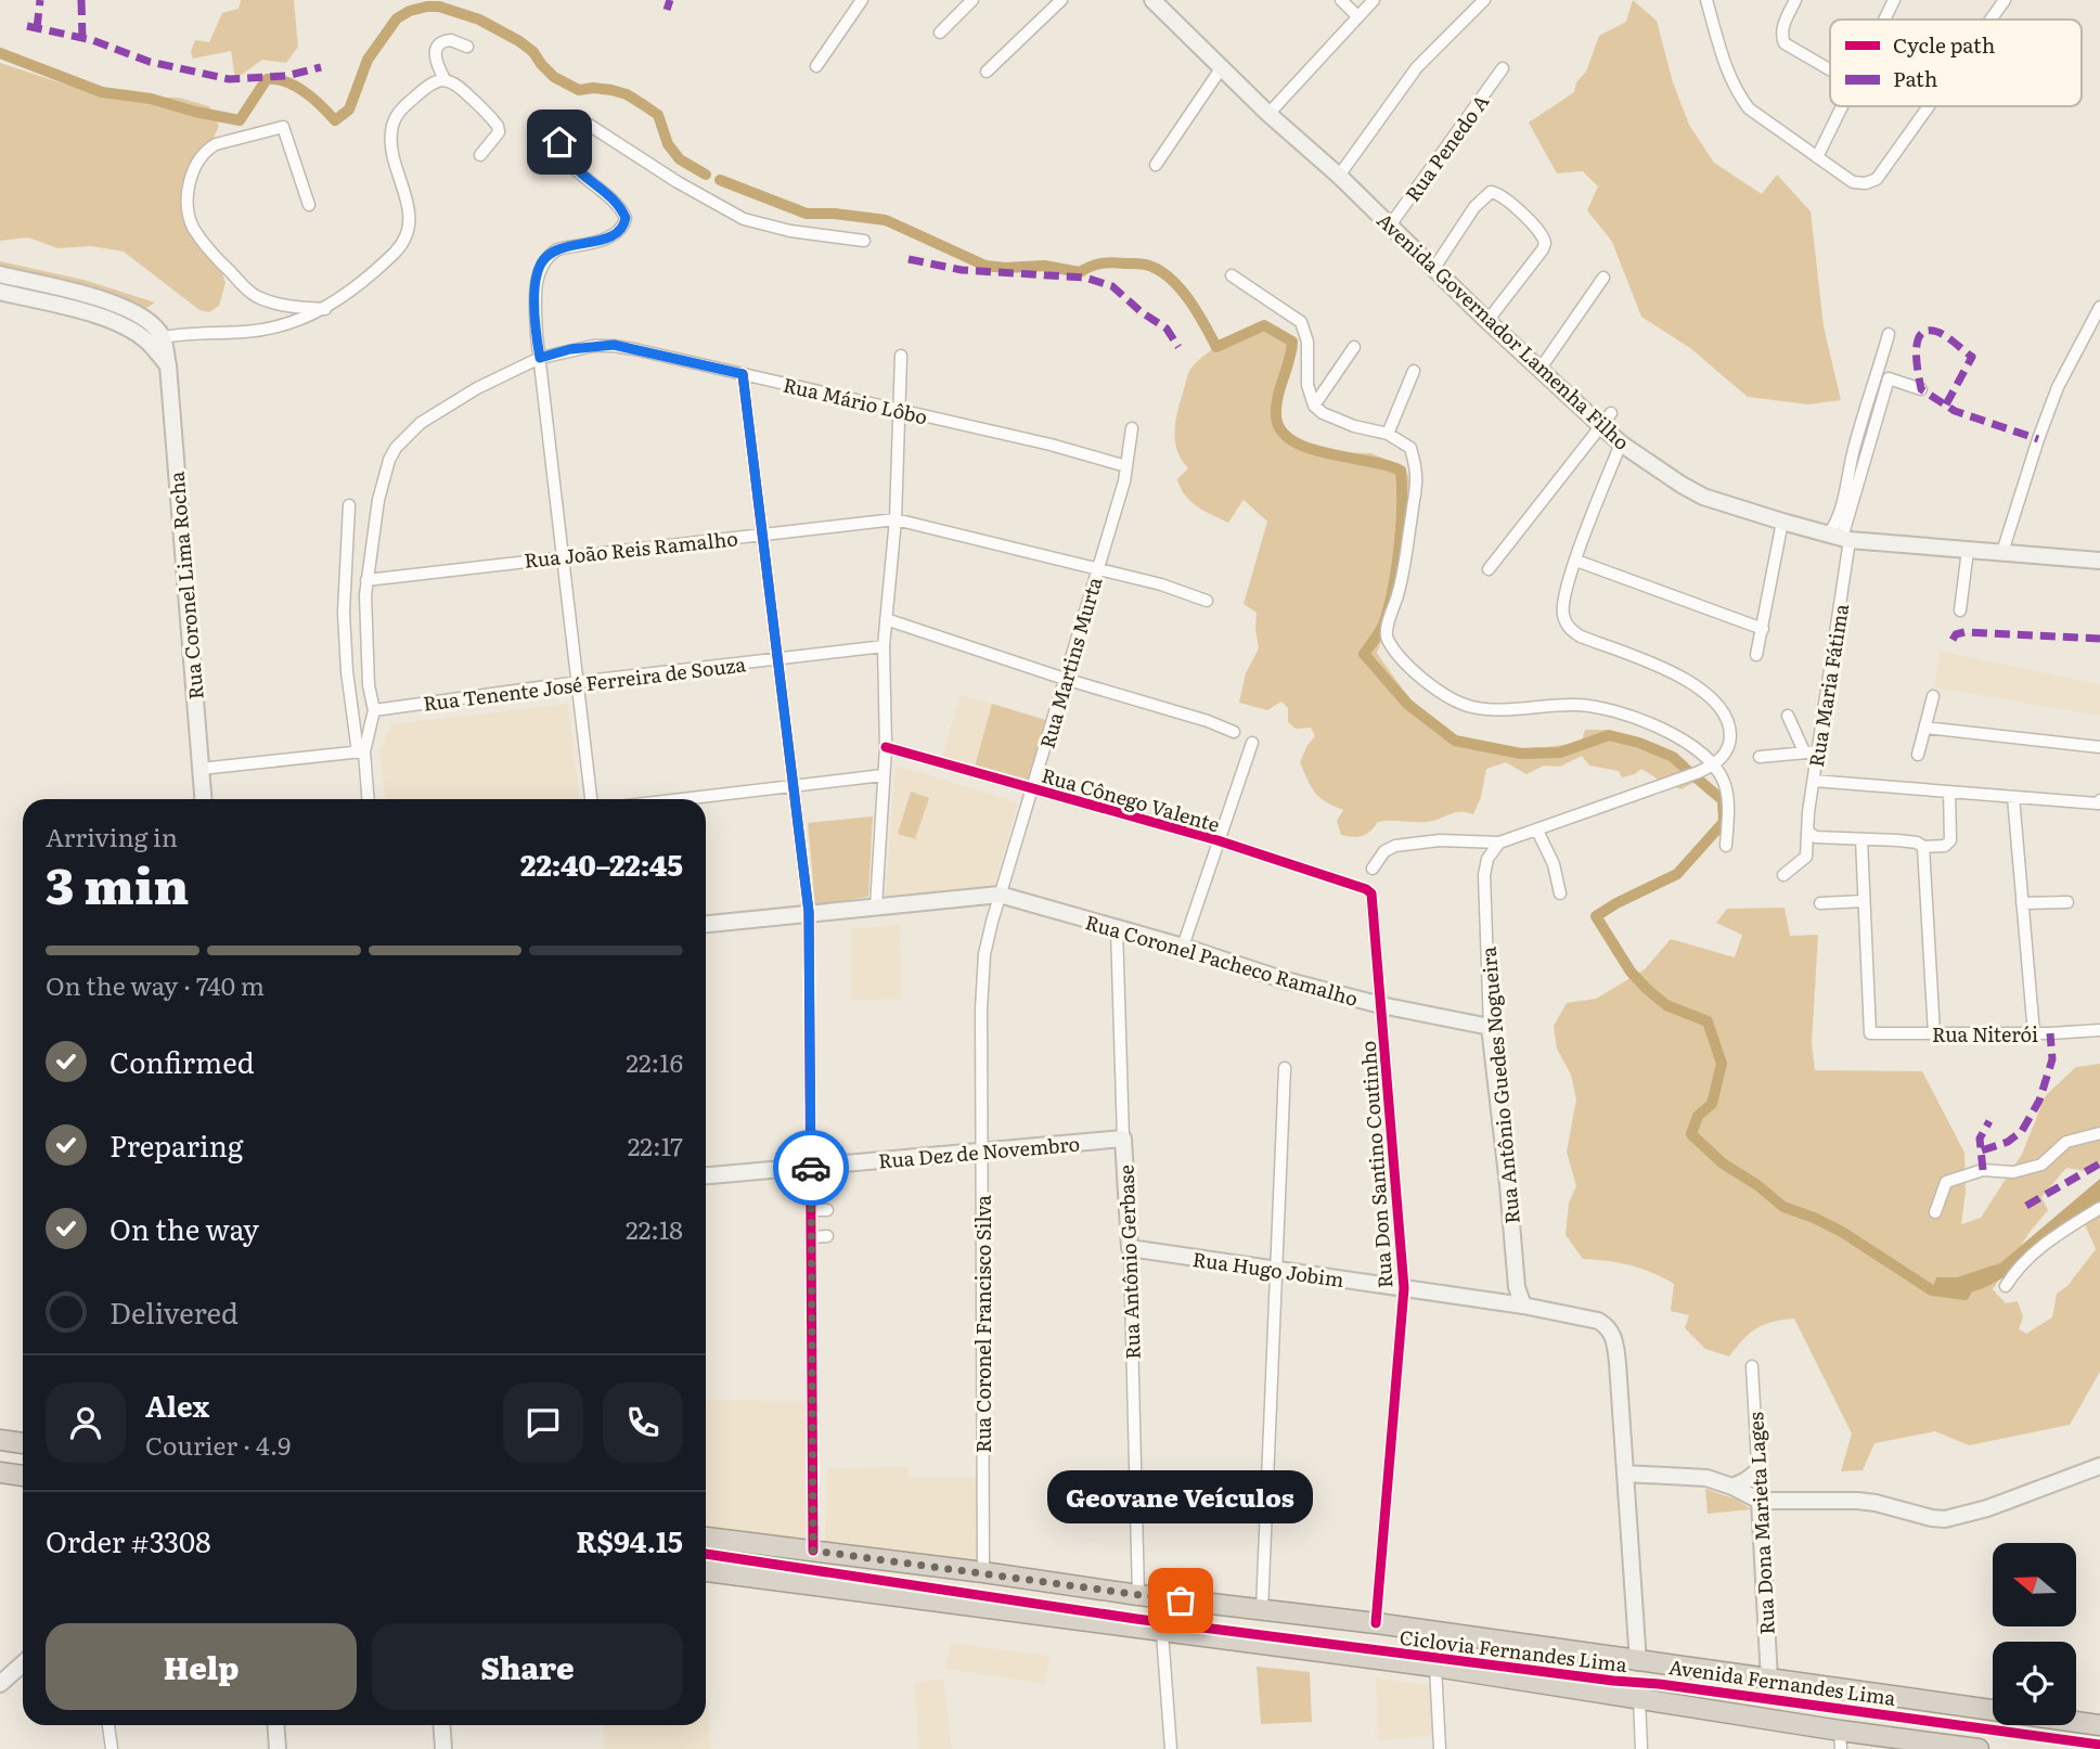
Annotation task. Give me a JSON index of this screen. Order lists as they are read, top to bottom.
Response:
{
  "streets": {
    "highway": ["Avenida Fernandes Lima"],
    "street": [
      "Rua Penedo A",
      "Avenida Governador Lamenha Filho",
      "Rua Mário Lôbo",
      "Rua João Reis Ramalho",
      "Rua Coronel Lima Rocha",
      "Rua Martins Murta",
      "Rua Tenente José Ferreira de Souza",
      "Rua Maria Fátima",
      "Rua Cônego Valente",
      "Rua Coronel Pacheco Ramalho",
      "Rua Niterói",
      "Rua Antônio Guedes Nogueira",
      "Rua Dez de Novembro",
      "Rua Don Santino Coutinho",
      "Rua Antônio Gerbase",
      "Rua Hugo Jobim",
      "Rua Coronel Francisco Silva",
      "Rua Dona Marieta Lages"
    ],
    "cycle path": ["Ciclovia Fernandes Lima"]
  },
  "crossings": [
    ["Rua Penedo A", "Avenida Governador Lamenha Filho"],
    ["Avenida Governador Lamenha Filho", "Rua Maria Fátima"],
    ["Rua Mário Lôbo", "Rua João Reis Ramalho"],
    ["Rua Mário Lôbo", "Rua Martins Murta"],
    ["Rua Mário Lôbo", "Rua Tenente José Ferreira de Souza"],
    ["Rua Martins Murta", "Rua Cônego Valente"],
    ["Rua Martins Murta", "Rua Coronel Pacheco Ramalho"],
    ["Rua Martins Murta", "Rua Coronel Francisco Silva"],
    ["Rua Cônego Valente", "Rua Don Santino Coutinho"],
    ["Rua Coronel Pacheco Ramalho", "Rua Antônio Guedes Nogueira"],
    ["Rua Coronel Pacheco Ramalho", "Rua Don Santino Coutinho"],
    ["Rua Coronel Pacheco Ramalho", "Rua Antônio Gerbase"],
    ["Rua Coronel Pacheco Ramalho", "Rua Coronel Francisco Silva"],
    ["Rua Antônio Guedes Nogueira", "Rua Hugo Jobim"],
    ["Rua Dez de Novembro", "Rua Antônio Gerbase"],
    ["Rua Dez de Novembro", "Rua Coronel Francisco Silva"],
    ["Rua Don Santino Coutinho", "Rua Hugo Jobim"],
    ["Rua Don Santino Coutinho", "Avenida Fernandes Lima"],
    ["Rua Antônio Gerbase", "Rua Hugo Jobim"],
    ["Rua Antônio Gerbase", "Avenida Fernandes Lima"],
    ["Rua Coronel Francisco Silva", "Avenida Fernandes Lima"],
    ["Rua Dona Marieta Lages", "Avenida Fernandes Lima"]
  ],
  "places": ["Geovane Veículos"],
  "legend": ["Cycle path", "Path"],
  "north": "left",
  "page": {
    "heading": ["3 min", "Arriving in", "22:40–22:45"],
    "panel": [
      "Alex",
      "Courier · 4.9",
      "Order #3308",
      "R$94.15"
    ],
    "bar": "On the way · 740 m",
    "list": [
      ["Confirmed", "22:16"],
      ["Preparing", "22:17"],
      ["On the way", "22:18"],
      "Delivered"
    ],
    "bubble": "Geovane Veículos",
    "buttons": ["Help", "Share"]
  }
}
